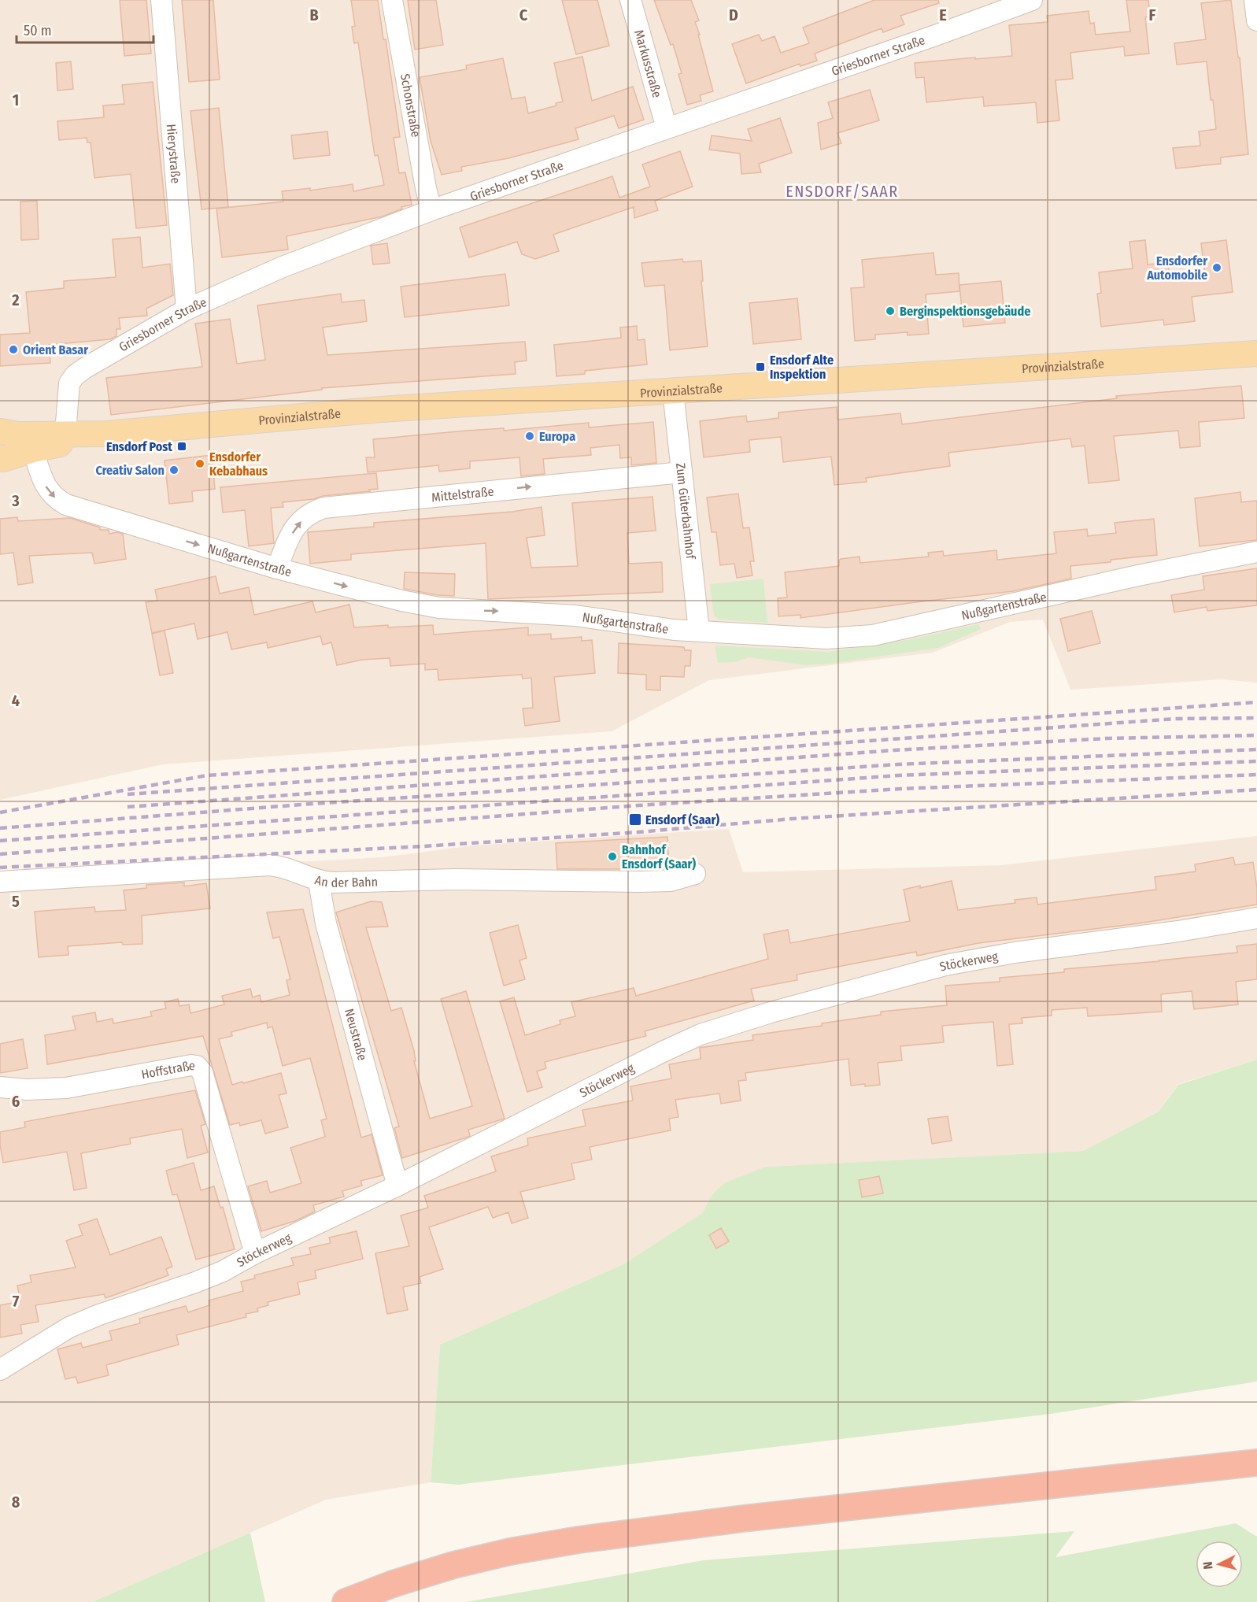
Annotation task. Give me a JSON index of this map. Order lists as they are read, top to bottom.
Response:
{
  "streets": {
    "main road": ["Provinzialstraße"],
    "street": [
      "Griesborner Straße",
      "Markusstraße",
      "Schonstraße",
      "Hierystraße",
      "Mittelstraße",
      "Zum Güterbahnhof",
      "Nußgartenstraße",
      "An der Bahn",
      "Stöckerweg",
      "Neustraße",
      "Hoffstraße"
    ]
  },
  "crossings": [
    ["Griesborner Straße", "Markusstraße"],
    ["Griesborner Straße", "Schonstraße"],
    ["Griesborner Straße", "Hierystraße"],
    ["Griesborner Straße", "Provinzialstraße"],
    ["Provinzialstraße", "Zum Güterbahnhof"],
    ["Provinzialstraße", "Nußgartenstraße"],
    ["Mittelstraße", "Zum Güterbahnhof"],
    ["Mittelstraße", "Nußgartenstraße"],
    ["Zum Güterbahnhof", "Nußgartenstraße"],
    ["An der Bahn", "Neustraße"],
    ["Stöckerweg", "Neustraße"],
    ["Stöckerweg", "Hoffstraße"]
  ],
  "one_way": ["Mittelstraße", "Nußgartenstraße"],
  "districts": ["ENSDORF/SAAR"],
  "places": {
    "other": [
      "Ensdorfer Automobile",
      "Berginspektionsgebäude",
      "Orient Basar",
      "Europa",
      "Ensdorfer Kebabhaus",
      "Creativ Salon",
      "Bahnhof Ensdorf (Saar)"
    ],
    "transit": ["Ensdorf Alte Inspektion", "Ensdorf Post", "Ensdorf (Saar)"]
  },
  "scale_bar": "50 m",
  "north": "left",
  "grid": {
    "columns": [
      "B",
      "C",
      "D",
      "E",
      "F"
    ],
    "rows": [
      "1",
      "2",
      "3",
      "4",
      "5",
      "6",
      "7",
      "8"
    ]
  }
}
